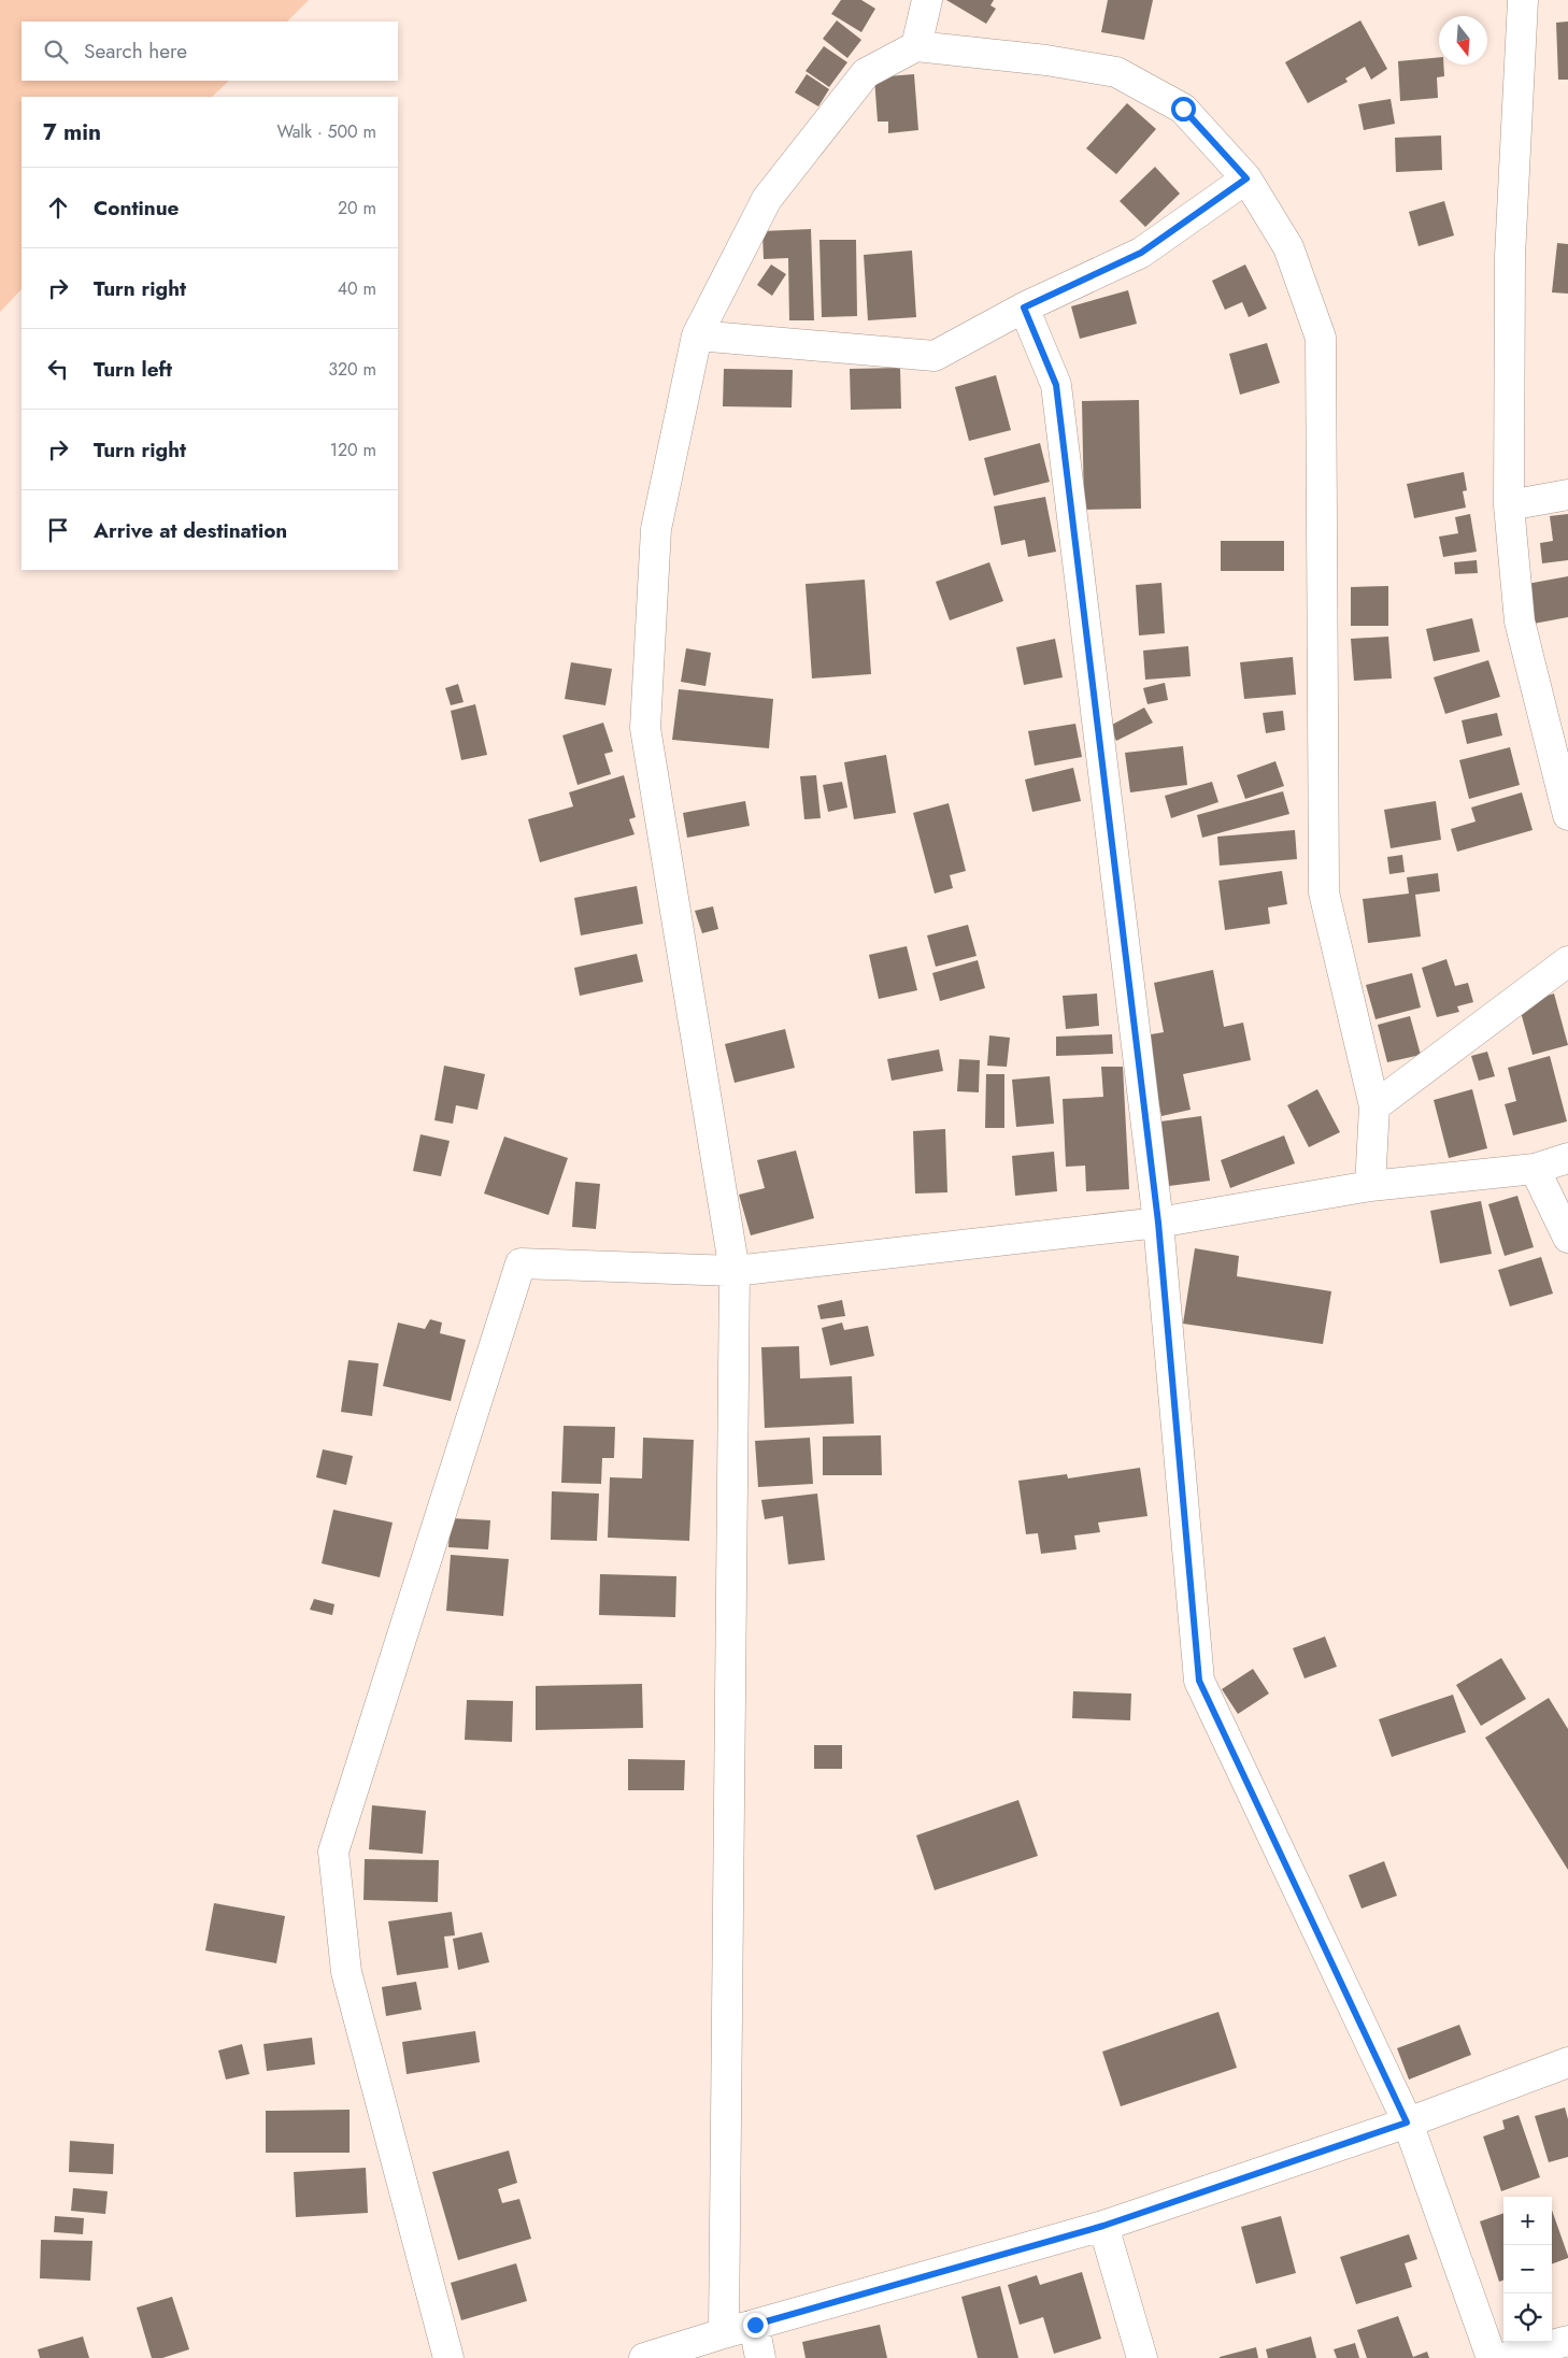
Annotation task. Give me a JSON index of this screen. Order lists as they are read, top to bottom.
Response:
{
  "north": "bottom",
  "page": {
    "search": "Search here",
    "heading": ["7 min", "Walk · 500 m"],
    "list": [
      ["Continue", "20 m"],
      ["Turn right", "40 m"],
      ["Turn left", "320 m"],
      ["Turn right", "120 m"],
      "Arrive at destination"
    ],
    "map_buttons": ["+", "−"]
  }
}
